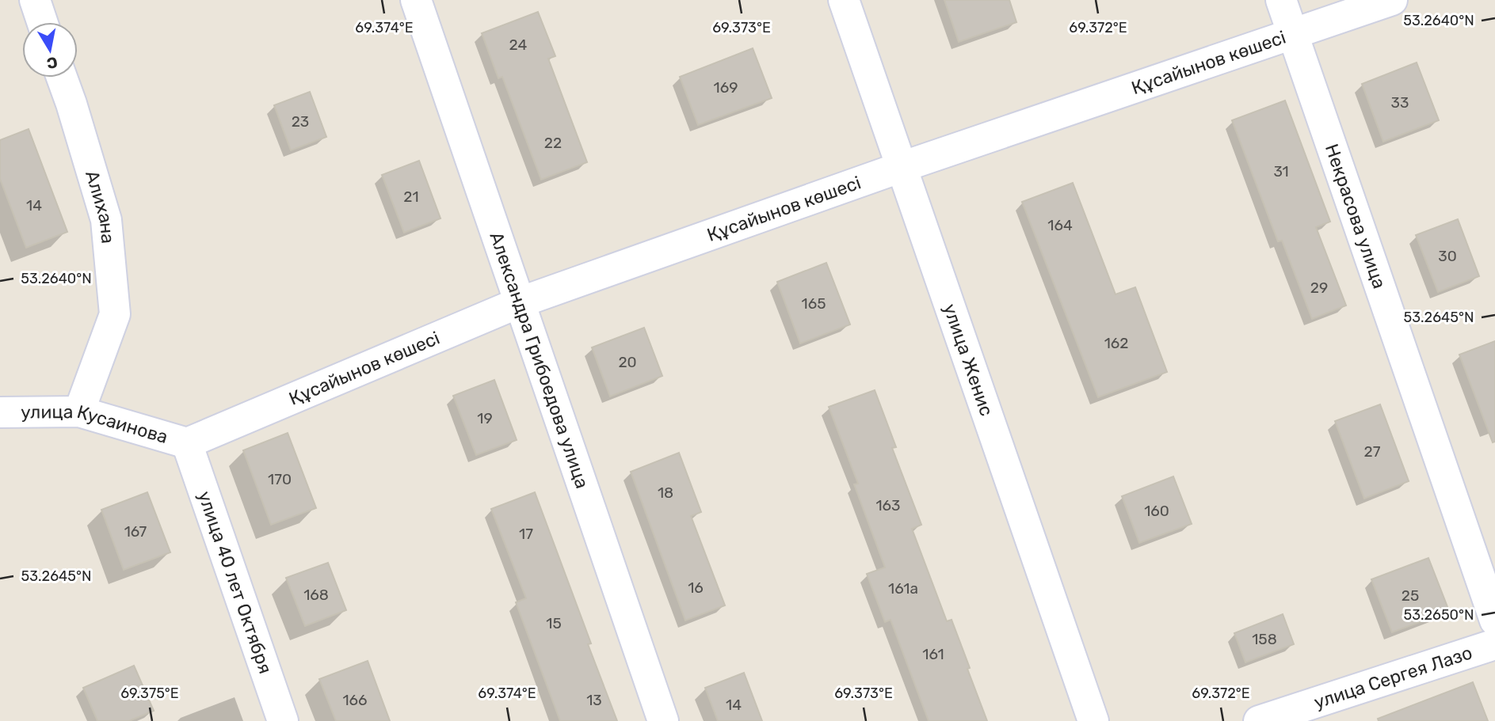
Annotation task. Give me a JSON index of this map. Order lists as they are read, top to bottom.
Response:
{
  "streets": {
    "street": [
      "Құсайынов көшесі",
      "Алихана",
      "Некрасова улица",
      "Александра Грибоедова улица",
      "улица Женис",
      "улица Кусаинова",
      "улица 40 лет Октября",
      "улица Сергея Лазо"
    ]
  },
  "crossings": [
    ["Құсайынов көшесі", "Некрасова улица"],
    ["Құсайынов көшесі", "Александра Грибоедова улица"],
    ["Құсайынов көшесі", "улица Женис"],
    ["Құсайынов көшесі", "улица Кусаинова"],
    ["Құсайынов көшесі", "улица 40 лет Октября"],
    ["Алихана", "улица Кусаинова"],
    ["улица Кусаинова", "улица 40 лет Октября"]
  ],
  "house_numbers": [
    "24",
    "169",
    "33",
    "23",
    "22",
    "31",
    "21",
    "14",
    "164",
    "30",
    "29",
    "165",
    "162",
    "20",
    "19",
    "27",
    "170",
    "18",
    "163",
    "160",
    "167",
    "17",
    "16",
    "161а",
    "168",
    "25",
    "15",
    "158",
    "161",
    "166",
    "13",
    "14"
  ],
  "north": "bottom",
  "coordinates": [
    "53.2640°N",
    "69.374°E",
    "69.373°E",
    "69.372°E",
    "53.2645°N",
    "53.2650°N",
    "69.375°E"
  ]
}
